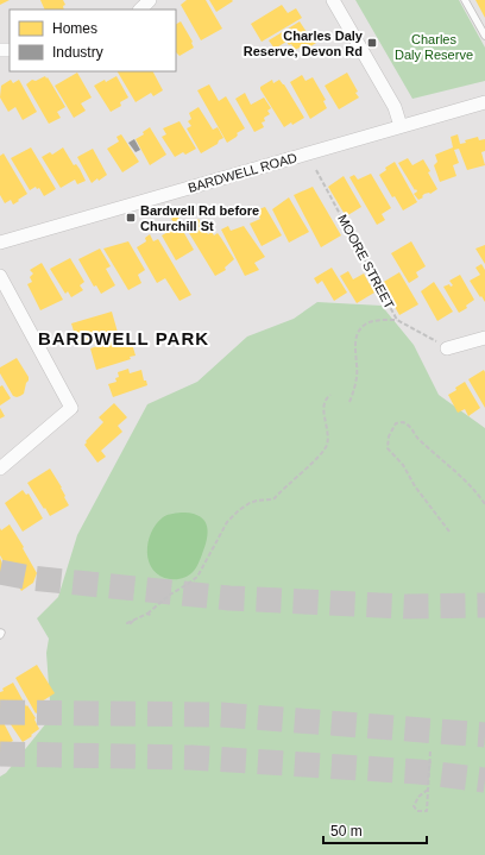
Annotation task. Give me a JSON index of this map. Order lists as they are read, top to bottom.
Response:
{
  "streets": {
    "street": ["BARDWELL ROAD"],
    "path": ["MOORE STREET"]
  },
  "districts": ["BARDWELL PARK"],
  "parks": ["Charles Daly Reserve"],
  "places": {
    "transit": ["Charles Daly Reserve, Devon Rd", "Bardwell Rd before Churchill St"]
  },
  "legend": ["Homes", "Industry"],
  "scale_bar": "50 m"
}
